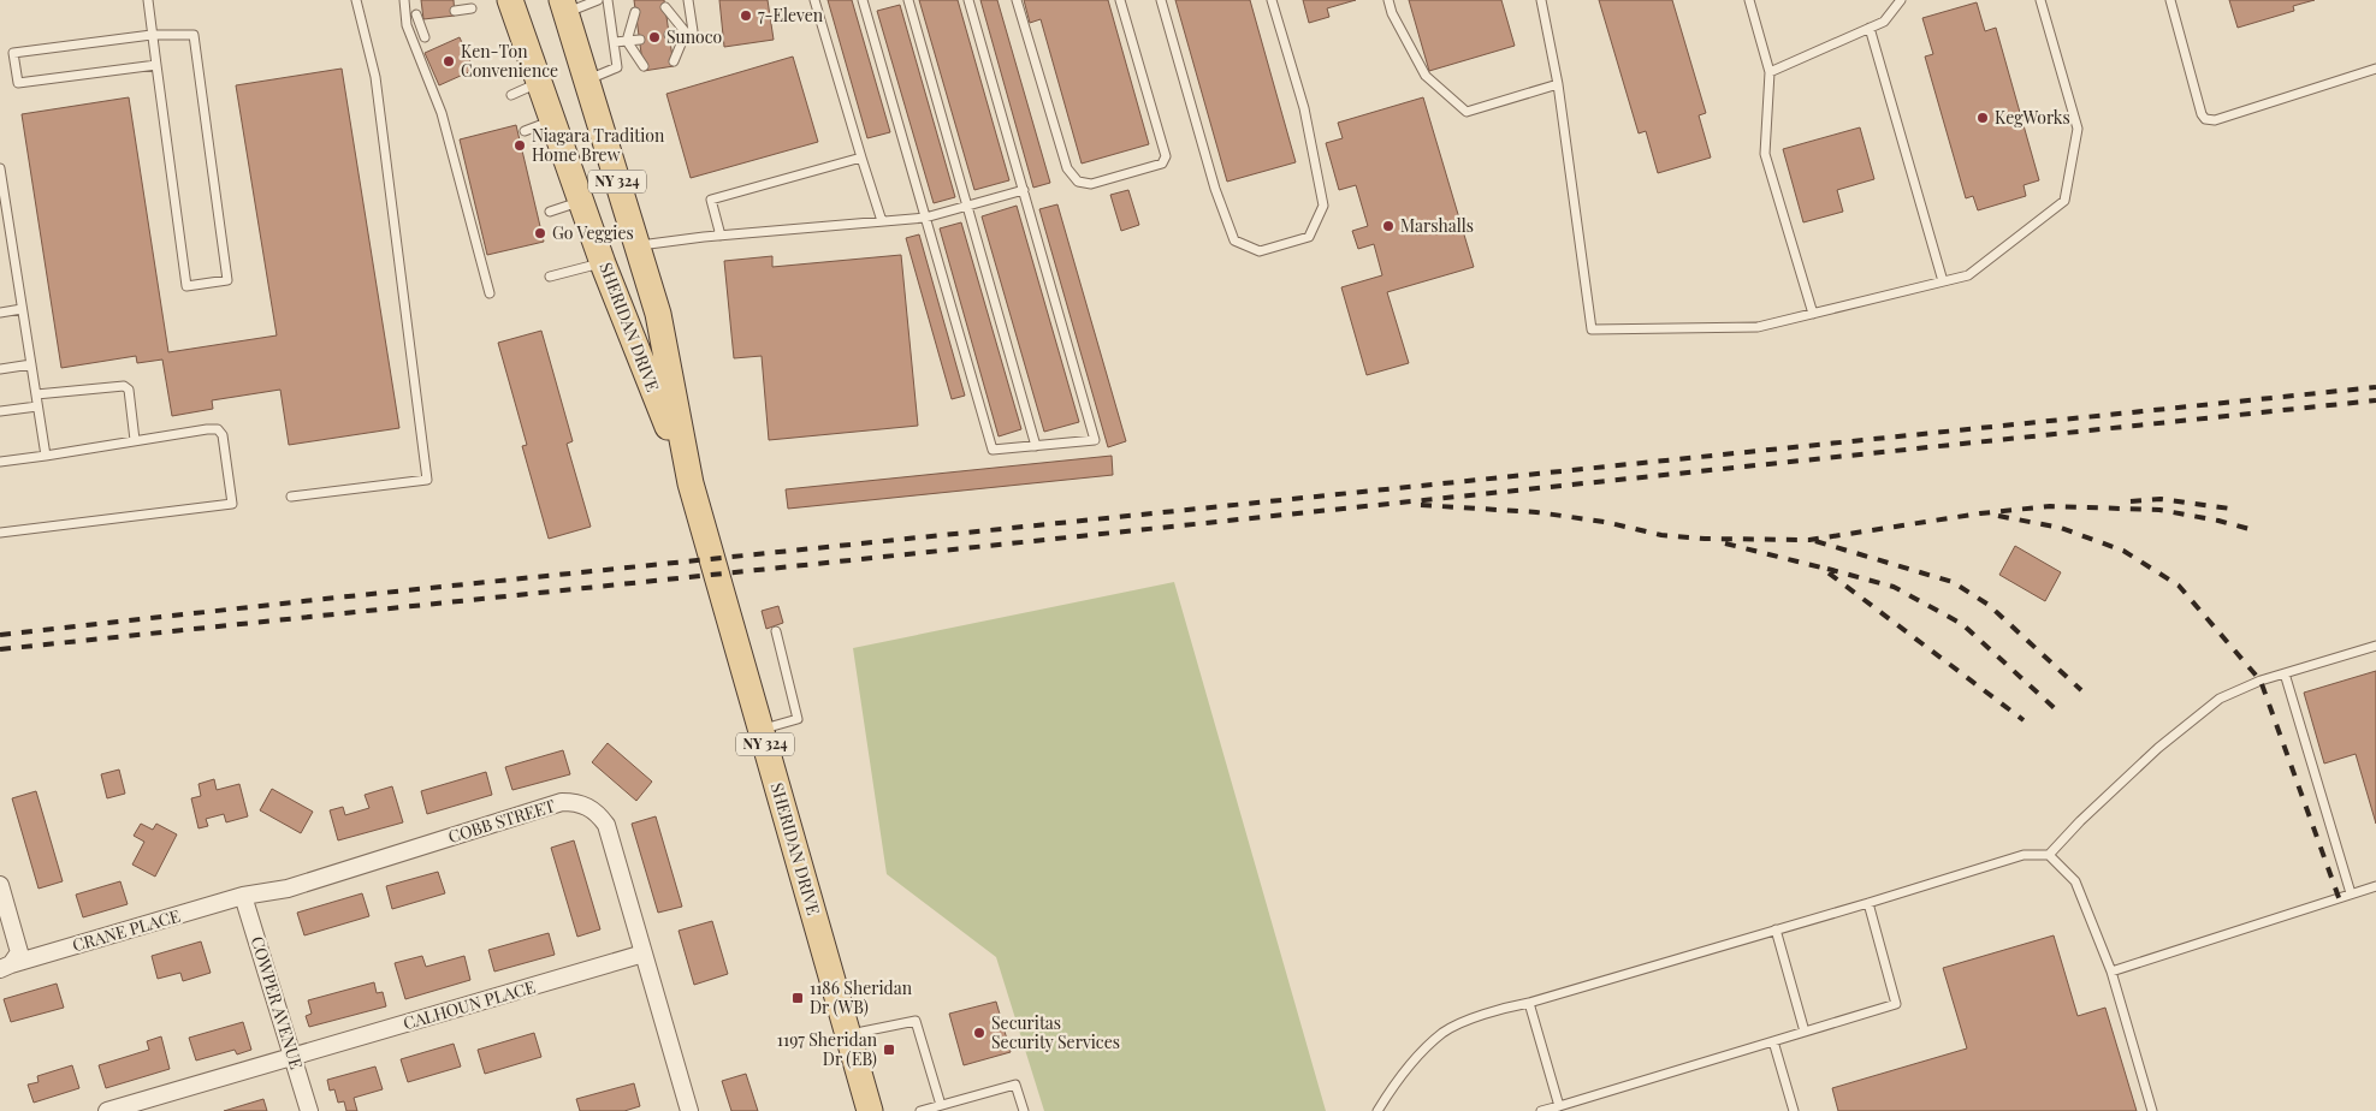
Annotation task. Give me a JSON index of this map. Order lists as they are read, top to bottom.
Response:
{
  "streets": {
    "main road": ["NY 324", "SHERIDAN DRIVE"],
    "street": [
      "COBB STREET",
      "CRANE PLACE",
      "COWPER AVENUE",
      "CALHOUN PLACE"
    ]
  },
  "crossings": [
    ["COBB STREET", "CRANE PLACE"],
    ["COBB STREET", "COWPER AVENUE"],
    ["COBB STREET", "CALHOUN PLACE"],
    ["CRANE PLACE", "COWPER AVENUE"],
    ["COWPER AVENUE", "CALHOUN PLACE"]
  ],
  "places": {
    "other": [
      "7-Eleven",
      "Sunoco",
      "Ken-Ton Convenience",
      "KegWorks",
      "Niagara Tradition Home Brew",
      "Marshalls",
      "Go Veggies",
      "Securitas Security Services"
    ],
    "transit": ["1186 Sheridan Dr (WB)", "1197 Sheridan Dr (EB)"]
  }
}
